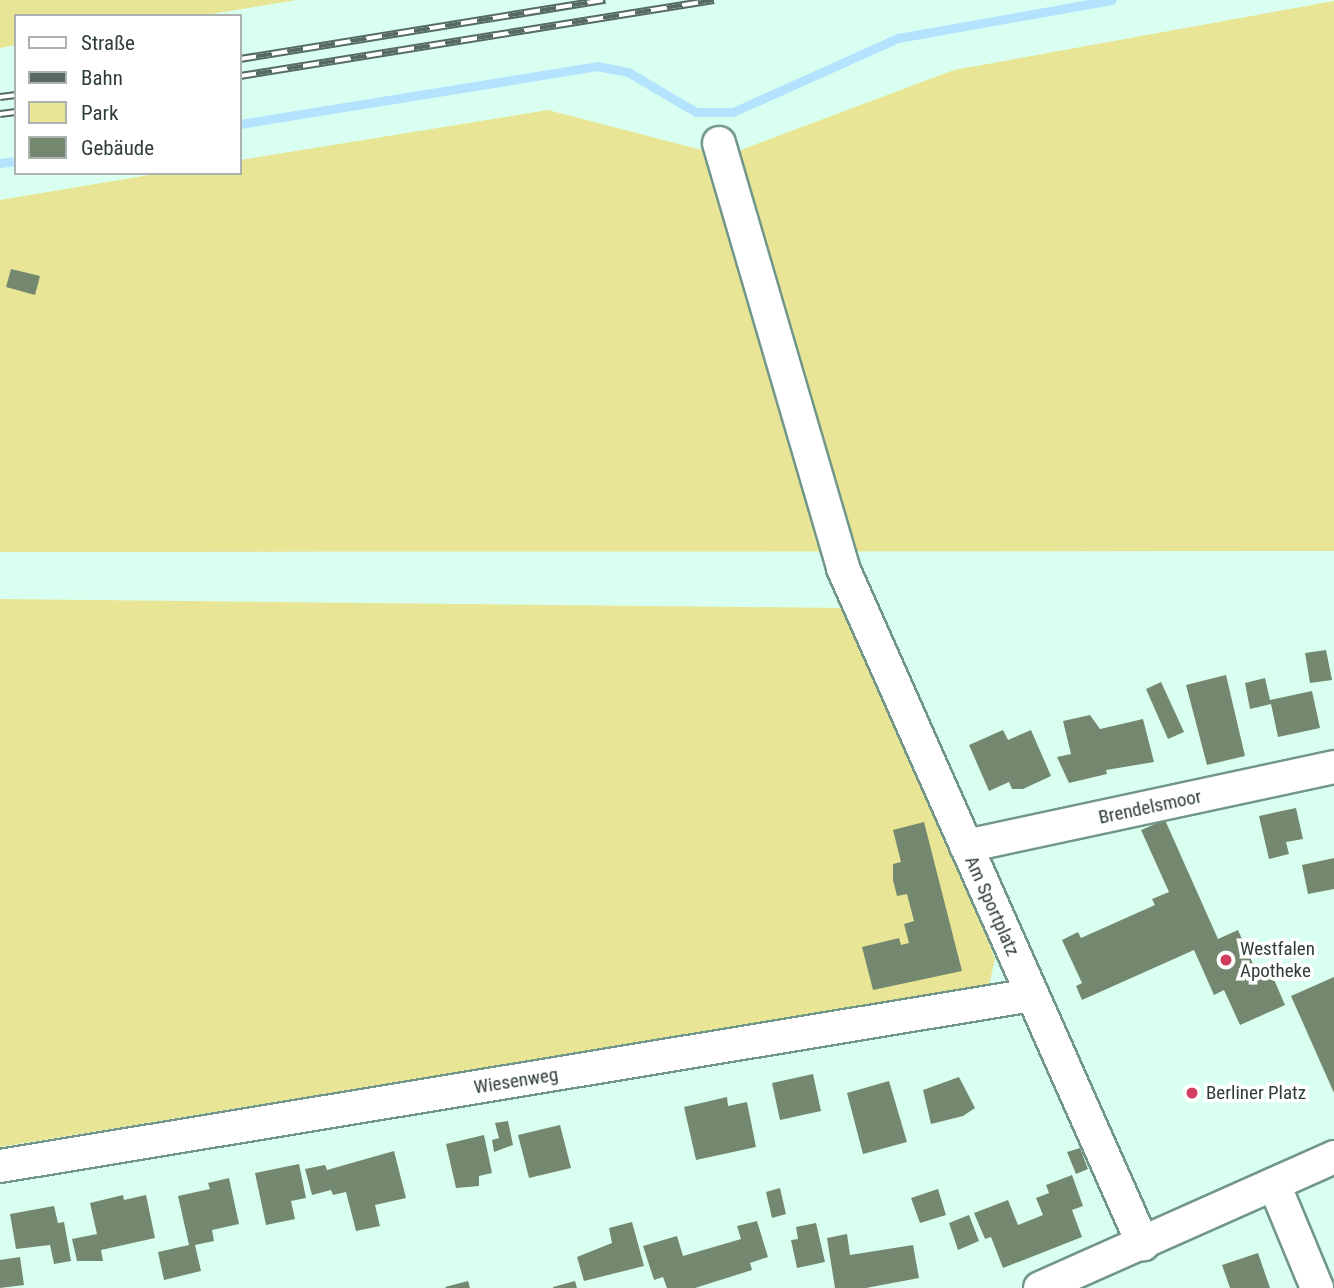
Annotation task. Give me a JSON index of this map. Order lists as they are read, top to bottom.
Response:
{
  "streets": {
    "street": ["Brendelsmoor", "Am Sportplatz", "Wiesenweg"]
  },
  "crossings": [
    ["Brendelsmoor", "Am Sportplatz"],
    ["Am Sportplatz", "Wiesenweg"]
  ],
  "places": ["Westfalen Apotheke", "Berliner Platz"],
  "legend": [
    "Straße",
    "Bahn",
    "Park",
    "Gebäude"
  ]
}
